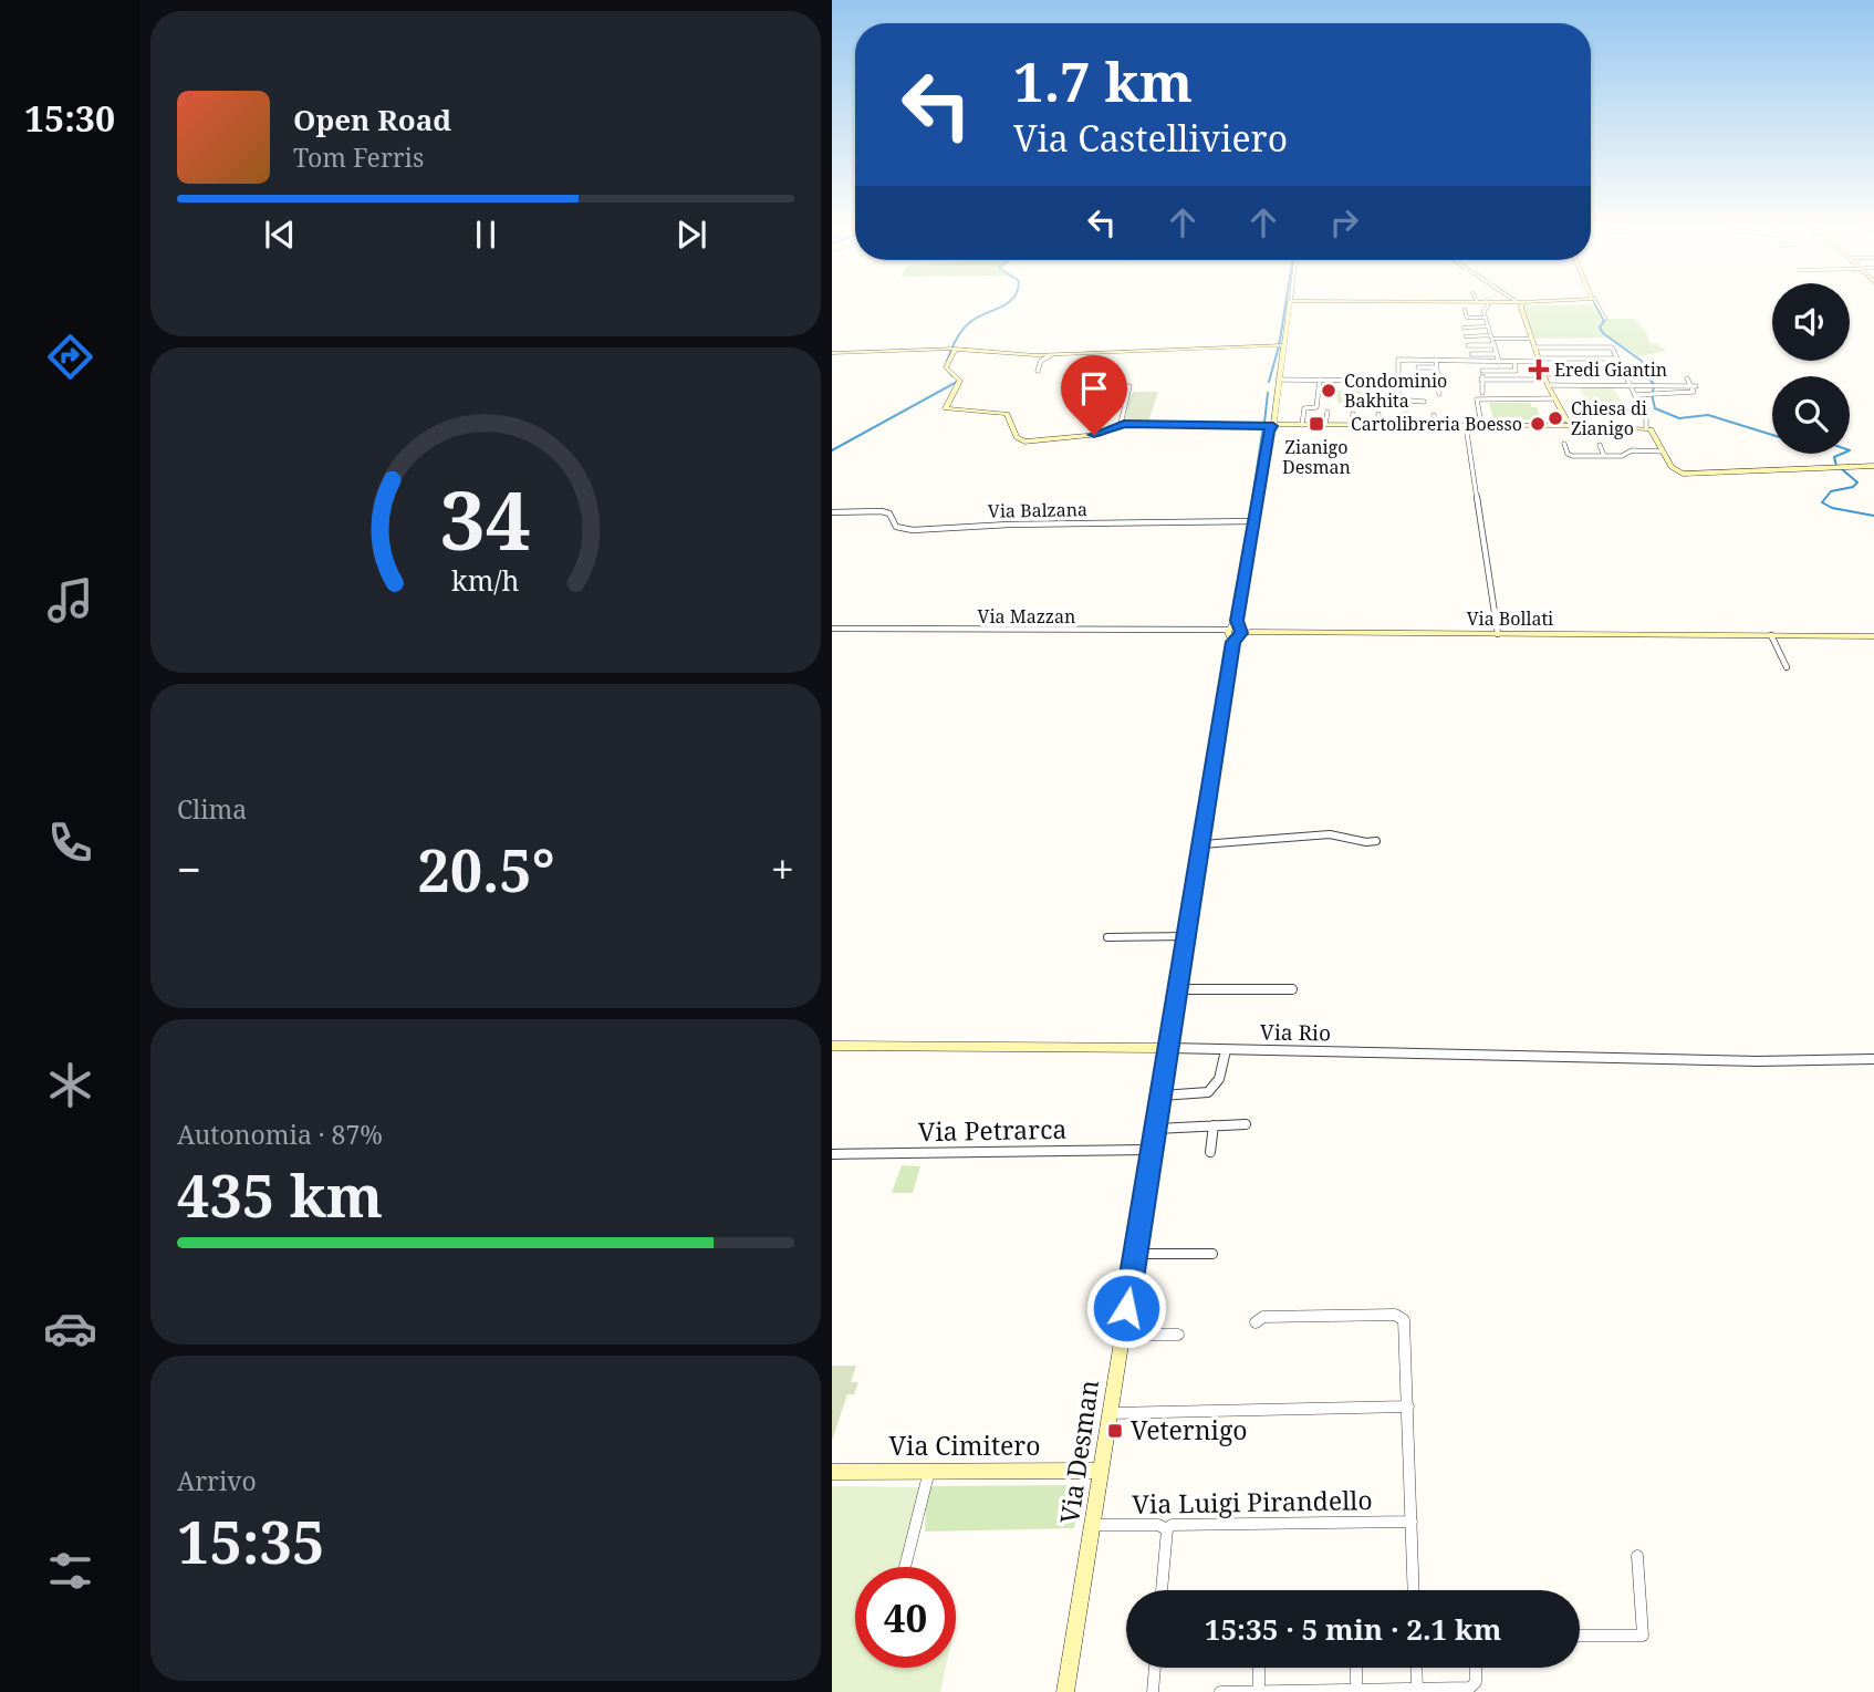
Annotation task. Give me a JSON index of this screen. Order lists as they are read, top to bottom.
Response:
{
  "streets": {
    "street": [
      "Via Balzana",
      "Via Mazzan",
      "Via Bollati",
      "Via Rio",
      "Via Petrarca",
      "Via Cimitero",
      "Via Desman",
      "Via Luigi Pirandello"
    ]
  },
  "crossings": [
    ["Via Balzana", "Via Desman"],
    ["Via Mazzan", "Via Bollati"],
    ["Via Mazzan", "Via Desman"],
    ["Via Bollati", "Via Desman"],
    ["Via Rio", "Via Desman"],
    ["Via Petrarca", "Via Desman"],
    ["Via Cimitero", "Via Desman"],
    ["Via Desman", "Via Luigi Pirandello"]
  ],
  "places": {
    "health": ["Eredi Giantin"],
    "other": ["Condominio Bakhita", "Chiesa di Zianigo", "Cartolibreria Boesso"],
    "transit": ["Zianigo Desman", "Veternigo"]
  },
  "page": {
    "tabs": "15:30",
    "turn": ["1.7 km", "Via Castelliviero"],
    "song": ["Open Road", "Tom Ferris"],
    "tile": [
      "Clima",
      ["Autonomia · 87%", "435 km"],
      ["Arrivo", "15:35"]
    ],
    "heat": ["−", "20.5°", "+"],
    "limit": "40",
    "trip": "15:35 · 5 min · 2.1 km",
    "gauge": ["34", "km/h"]
  }
}
